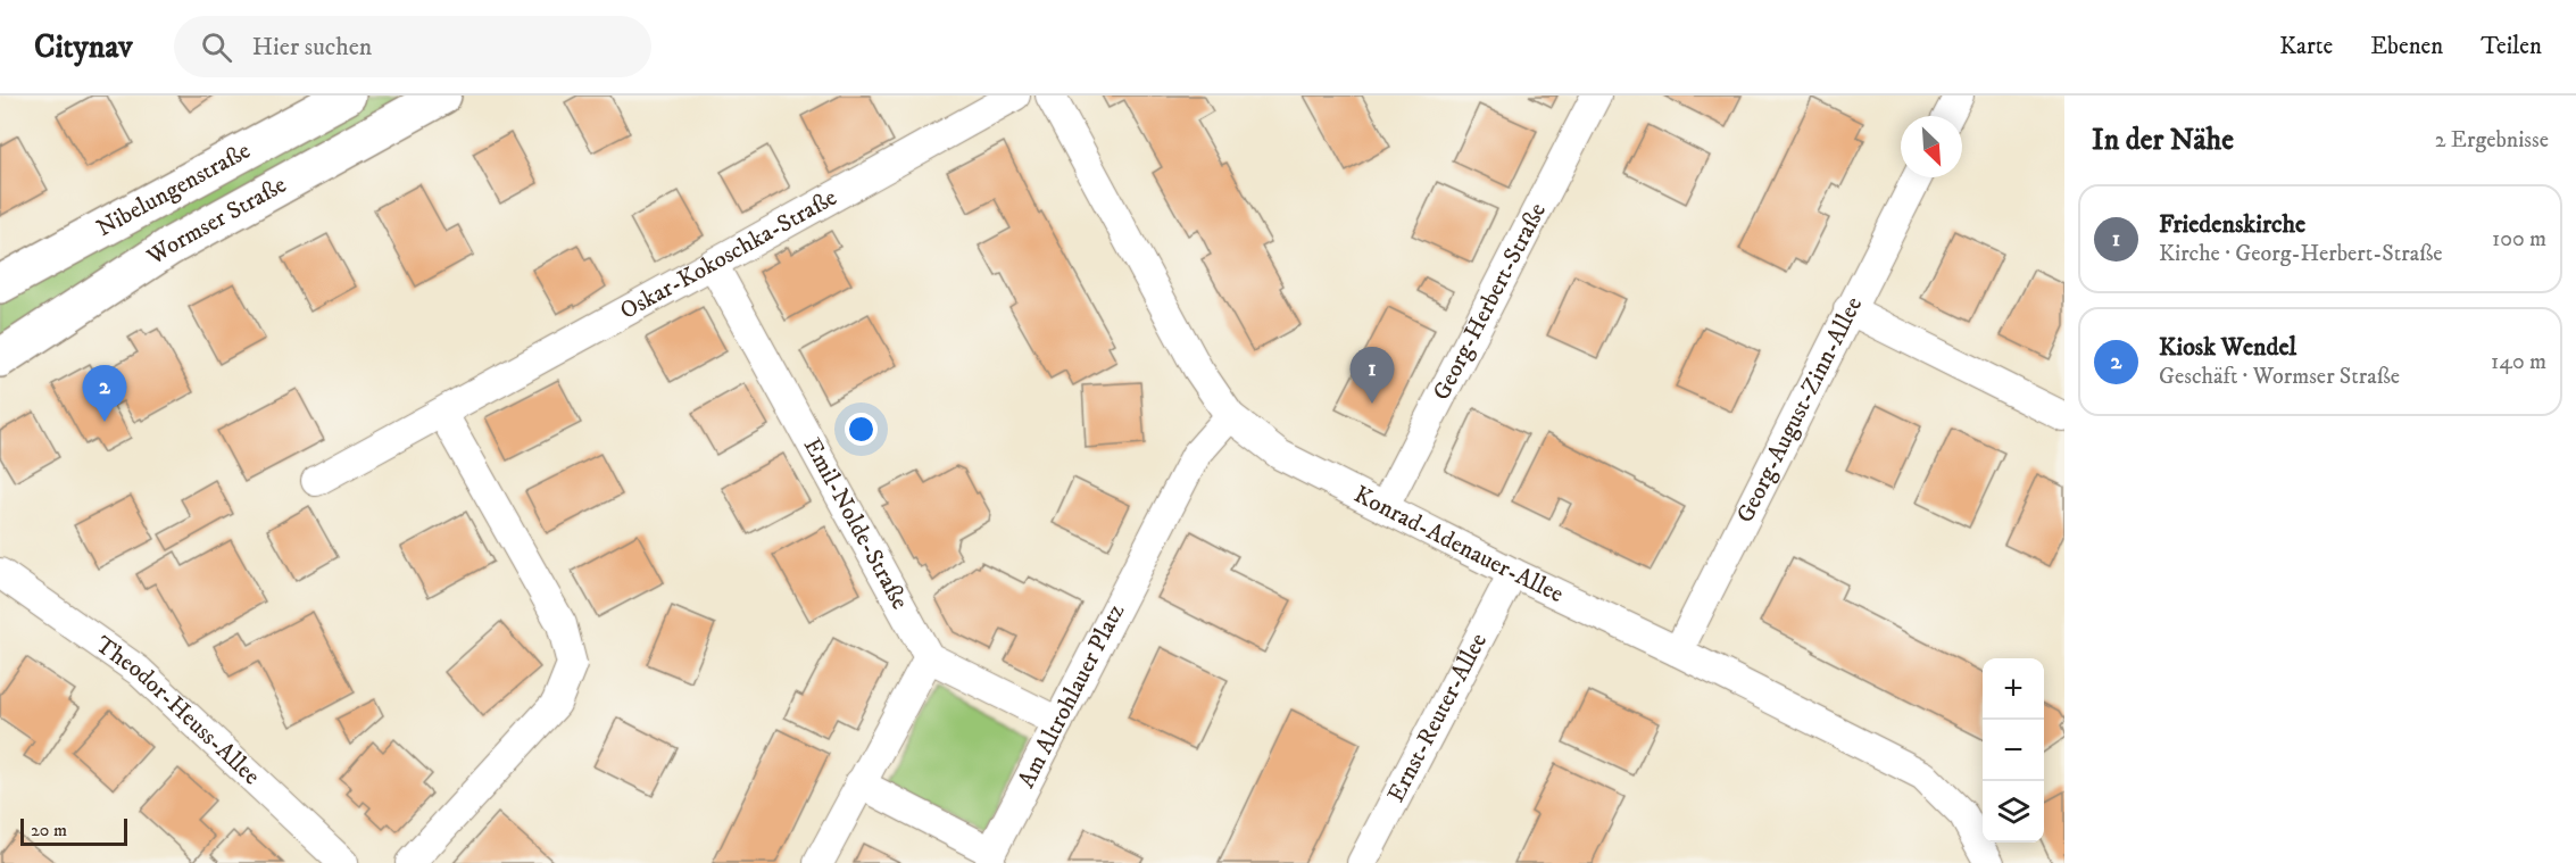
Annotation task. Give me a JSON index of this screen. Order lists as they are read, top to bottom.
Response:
{
  "streets": {
    "street": [
      "Nibelungenstraße",
      "Wormser Straße",
      "Oskar-Kokoschka-Straße",
      "Georg-Herbert-Straße",
      "Georg-August-Zinn-Allee",
      "Emil-Nolde-Straße",
      "Konrad-Adenauer-Allee",
      "Am Altrohlauer Platz",
      "Theodor-Heuss-Allee",
      "Ernst-Reuter-Allee"
    ]
  },
  "crossings": [
    ["Oskar-Kokoschka-Straße", "Emil-Nolde-Straße"],
    ["Georg-Herbert-Straße", "Konrad-Adenauer-Allee"],
    ["Georg-August-Zinn-Allee", "Konrad-Adenauer-Allee"],
    ["Konrad-Adenauer-Allee", "Am Altrohlauer Platz"],
    ["Konrad-Adenauer-Allee", "Ernst-Reuter-Allee"]
  ],
  "scale_bar": "20 m",
  "north": "bottom right",
  "page": {
    "header": "Citynav",
    "search": "Hier suchen",
    "nav": ["Karte", "Ebenen", "Teilen"],
    "heading": ["In der Nähe", "2 Ergebnisse"],
    "list": [
      {
        "mark": "1",
        "name": "Friedenskirche",
        "note": "Kirche · Georg-Herbert-Straße",
        "value": "100 m"
      },
      {
        "mark": "2",
        "name": "Kiosk Wendel",
        "note": "Geschäft · Wormser Straße",
        "value": "140 m"
      }
    ],
    "pins": ["1", "2"],
    "map_buttons": ["+", "−"],
    "scale": "20 m"
  }
}
